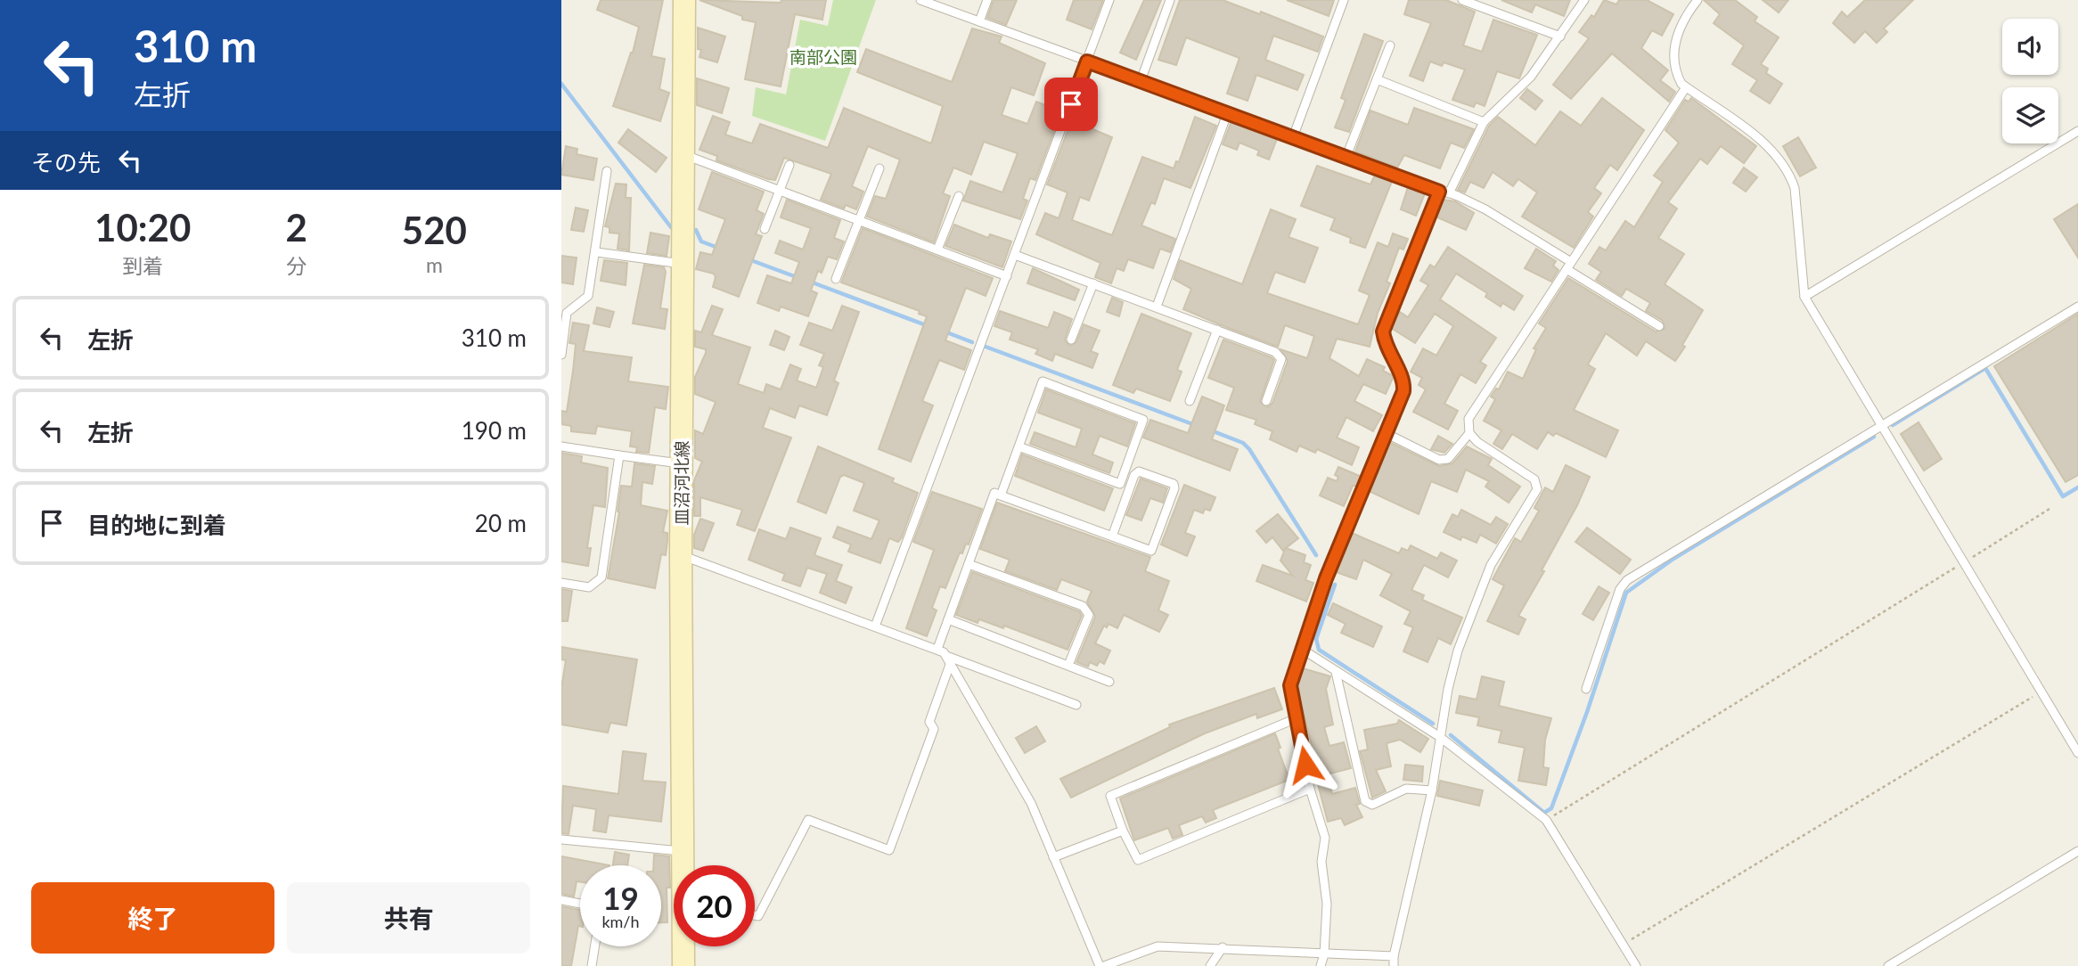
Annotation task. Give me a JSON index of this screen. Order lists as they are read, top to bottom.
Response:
{
  "streets": {
    "main road": ["皿沼河北線"]
  },
  "parks": ["南部公園"],
  "page": {
    "turn": ["310 m", "左折"],
    "then": "その先",
    "eta": [
      "10:20",
      "到着",
      "2",
      "分",
      "520",
      "m"
    ],
    "list": [
      {
        "name": "左折",
        "value": "310 m"
      },
      {
        "name": "左折",
        "value": "190 m"
      },
      {
        "name": "目的地に到着",
        "value": "20 m"
      }
    ],
    "speed": "19 km/h",
    "limit": "20",
    "buttons": ["終了", "共有"]
  }
}
